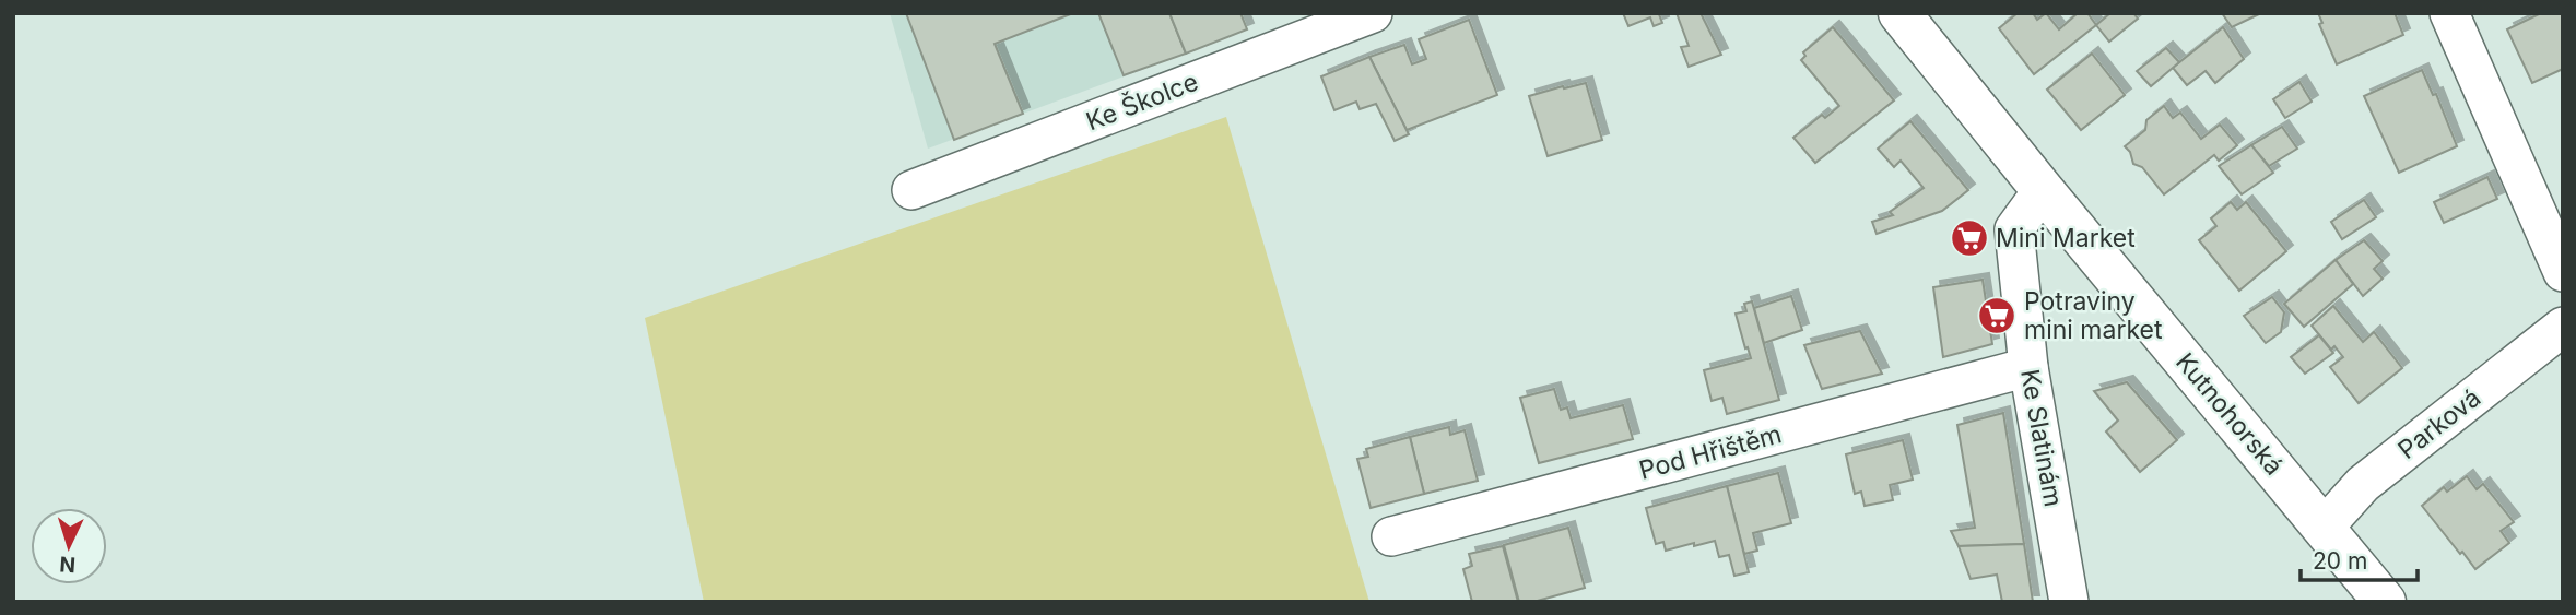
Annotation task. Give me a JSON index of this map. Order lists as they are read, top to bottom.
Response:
{
  "streets": {
    "main road": ["Kutnohorská"],
    "street": [
      "Ke Školce",
      "Parková",
      "Ke Slatinám",
      "Pod Hřištěm"
    ]
  },
  "crossings": [
    ["Kutnohorská", "Parková"],
    ["Kutnohorská", "Ke Slatinám"],
    ["Ke Slatinám", "Pod Hřištěm"]
  ],
  "places": {
    "supermarket": ["Mini Market", "Potraviny mini market"]
  },
  "scale_bar": "20 m",
  "north": "bottom"
}
